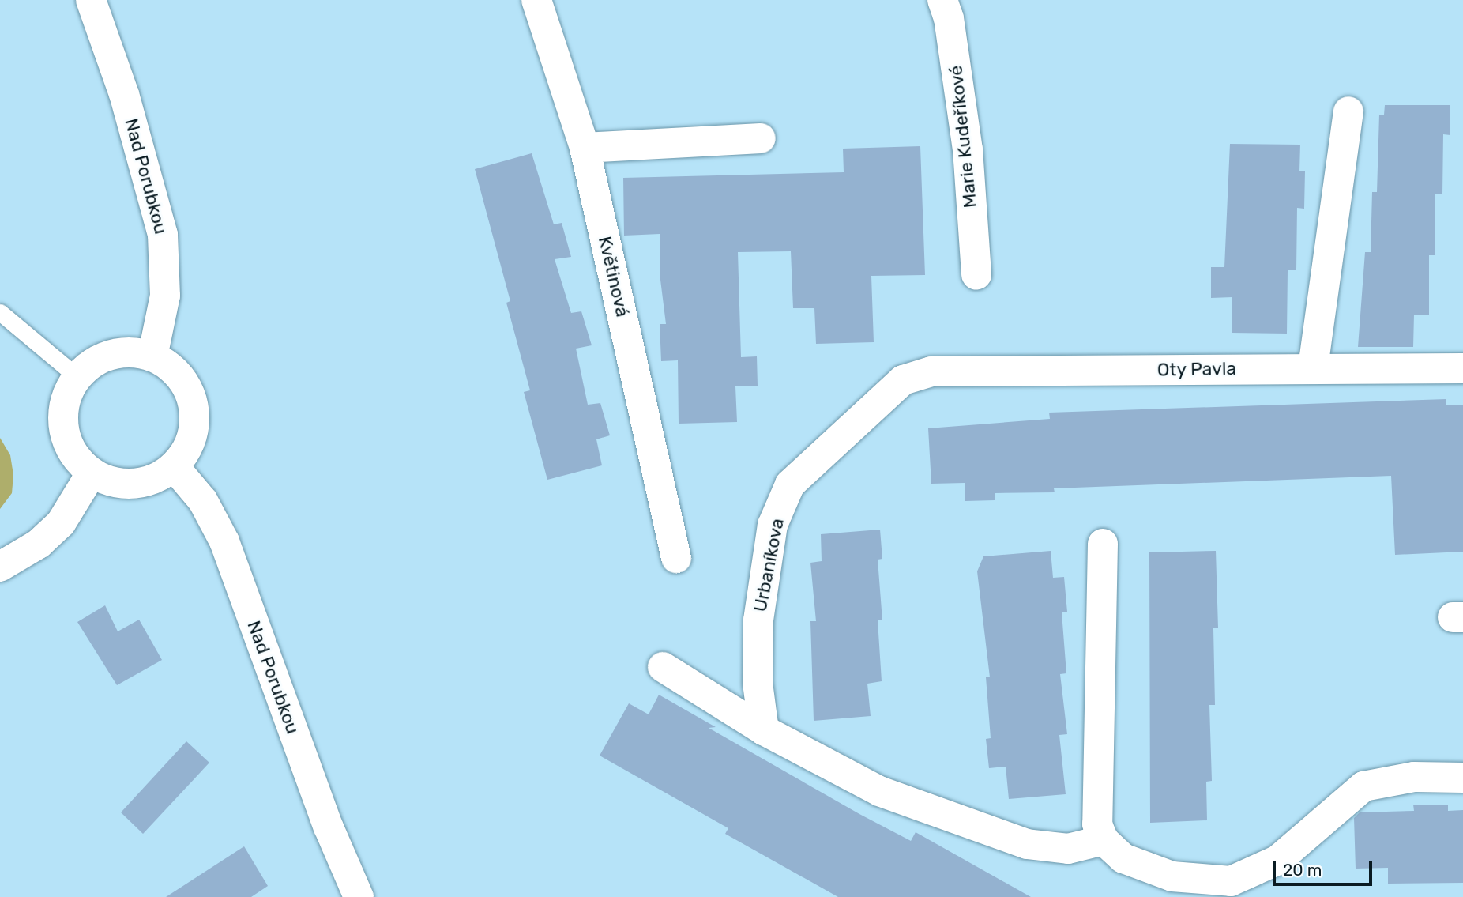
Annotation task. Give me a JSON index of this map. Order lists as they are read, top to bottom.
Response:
{
  "streets": {
    "main road": [
      "Marie Kudeříkové",
      "Nad Porubkou",
      "Květinová",
      "Oty Pavla",
      "Urbaníkova"
    ]
  },
  "crossings": [
    ["Oty Pavla", "Urbaníkova"]
  ],
  "scale_bar": "20 m"
}
